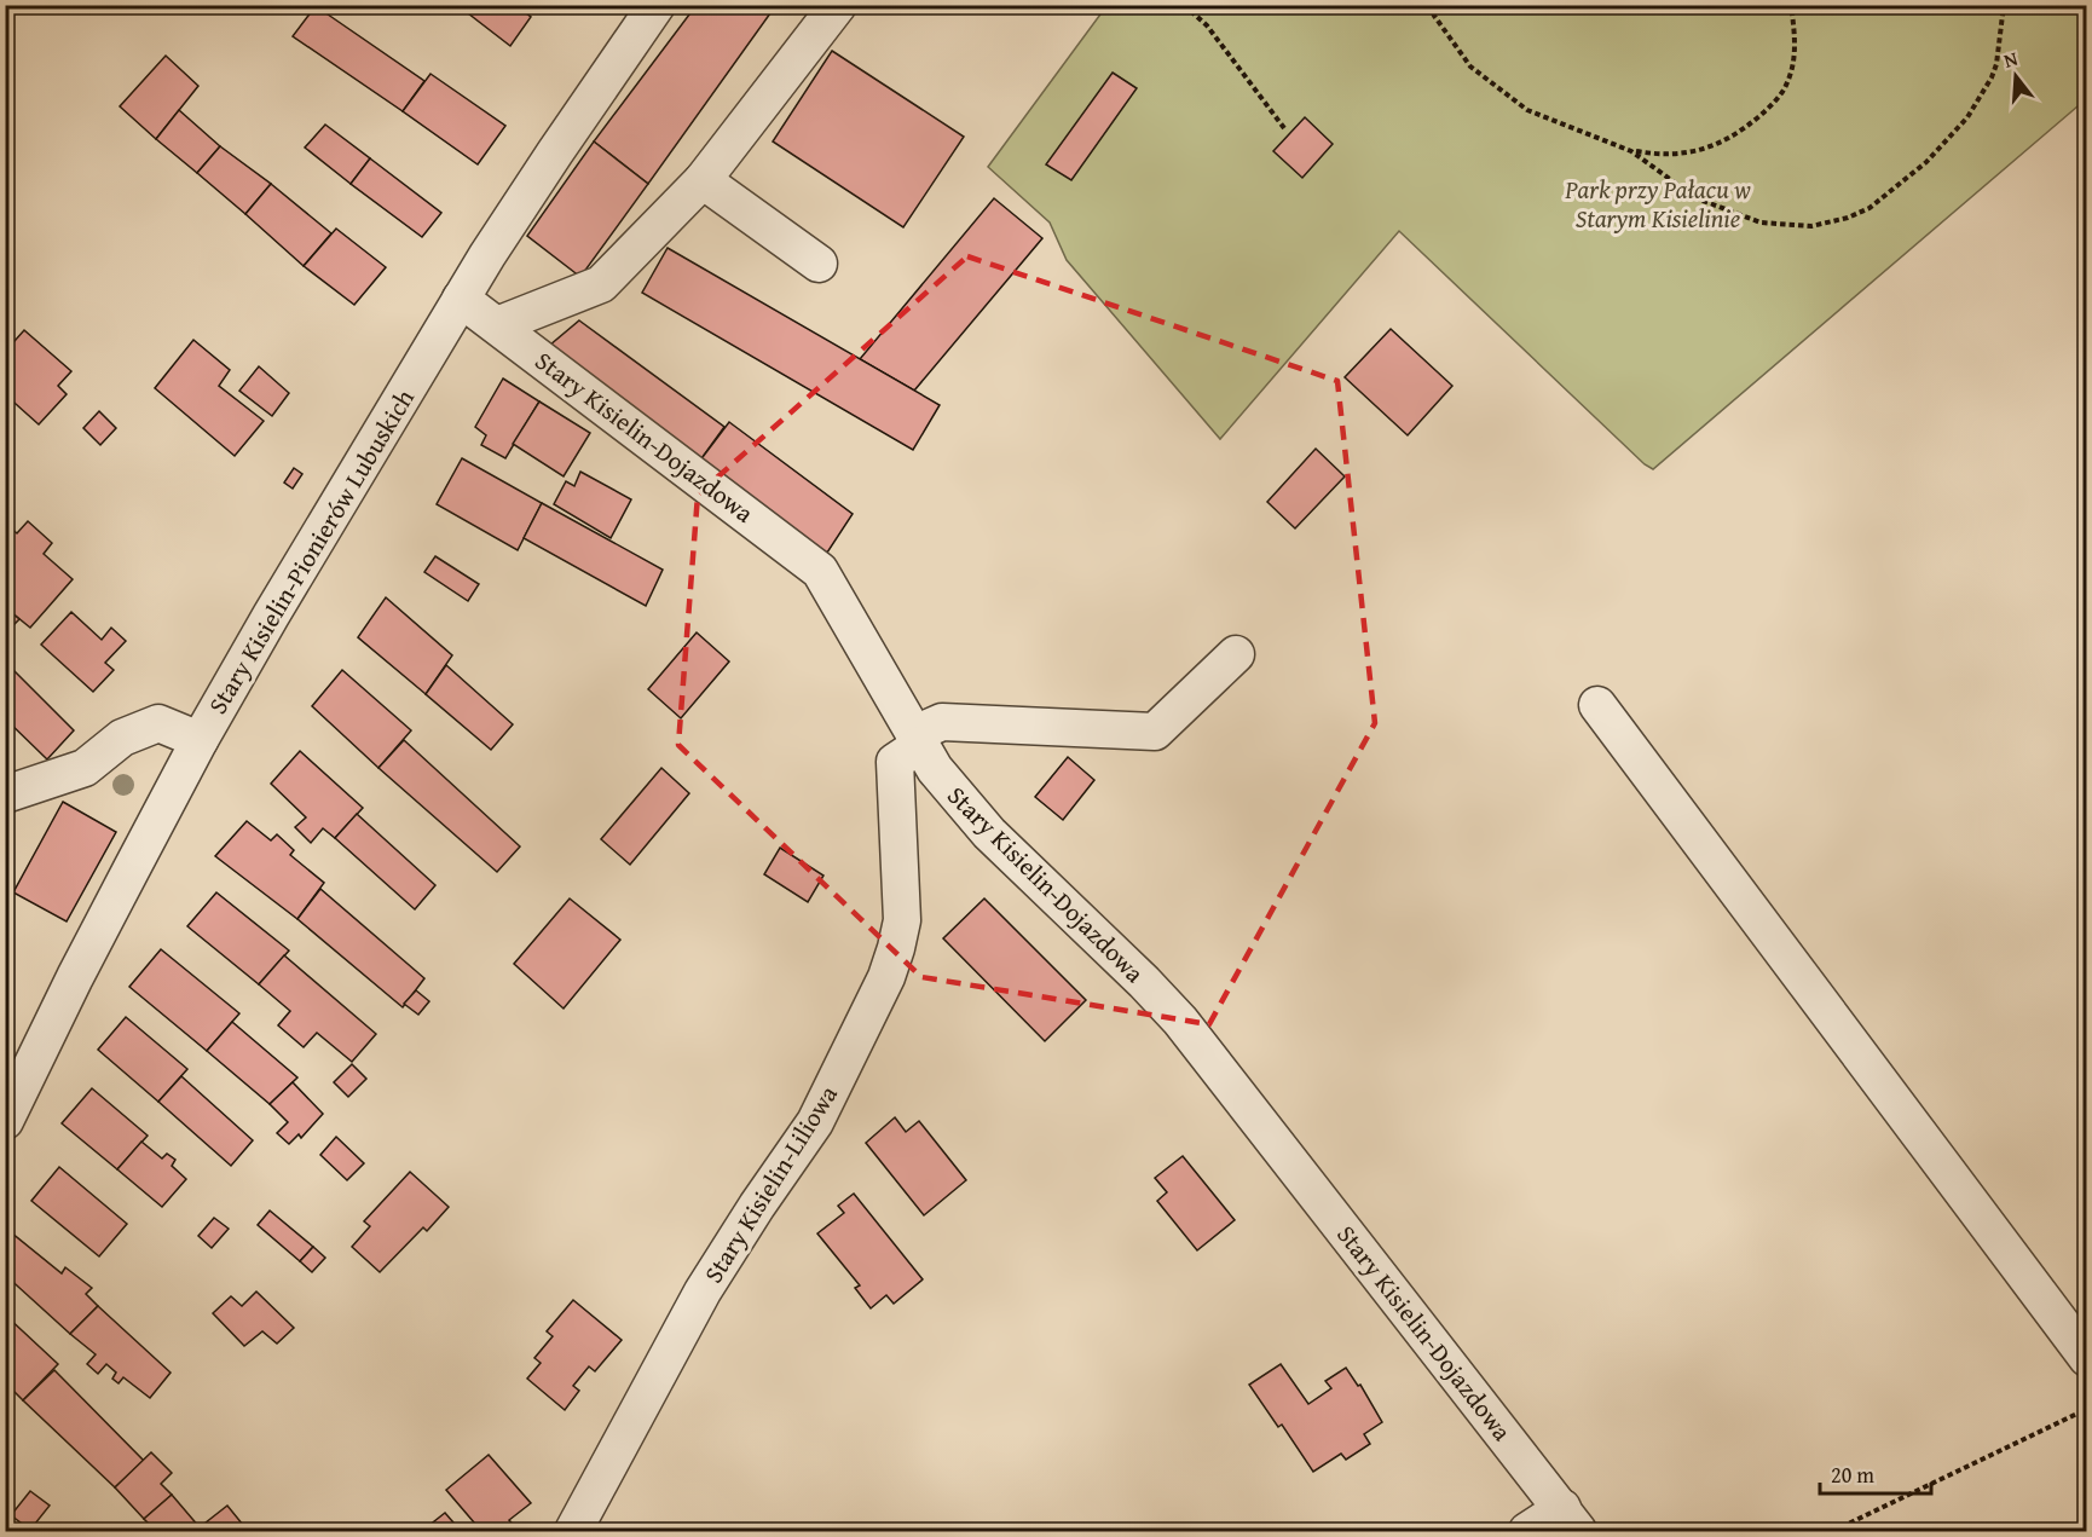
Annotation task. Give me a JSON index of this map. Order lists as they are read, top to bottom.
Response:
{
  "streets": {
    "street": ["Stary Kisielin-Dojazdowa", "Stary Kisielin-Pionierów Lubuskich", "Stary Kisielin-Liliowa"]
  },
  "crossings": [
    ["Stary Kisielin-Dojazdowa", "Stary Kisielin-Pionierów Lubuskich"],
    ["Stary Kisielin-Dojazdowa", "Stary Kisielin-Liliowa"]
  ],
  "parks": ["Park przy Pałacu w Starym Kisielinie"],
  "scale_bar": "20 m",
  "north": "top"
}
